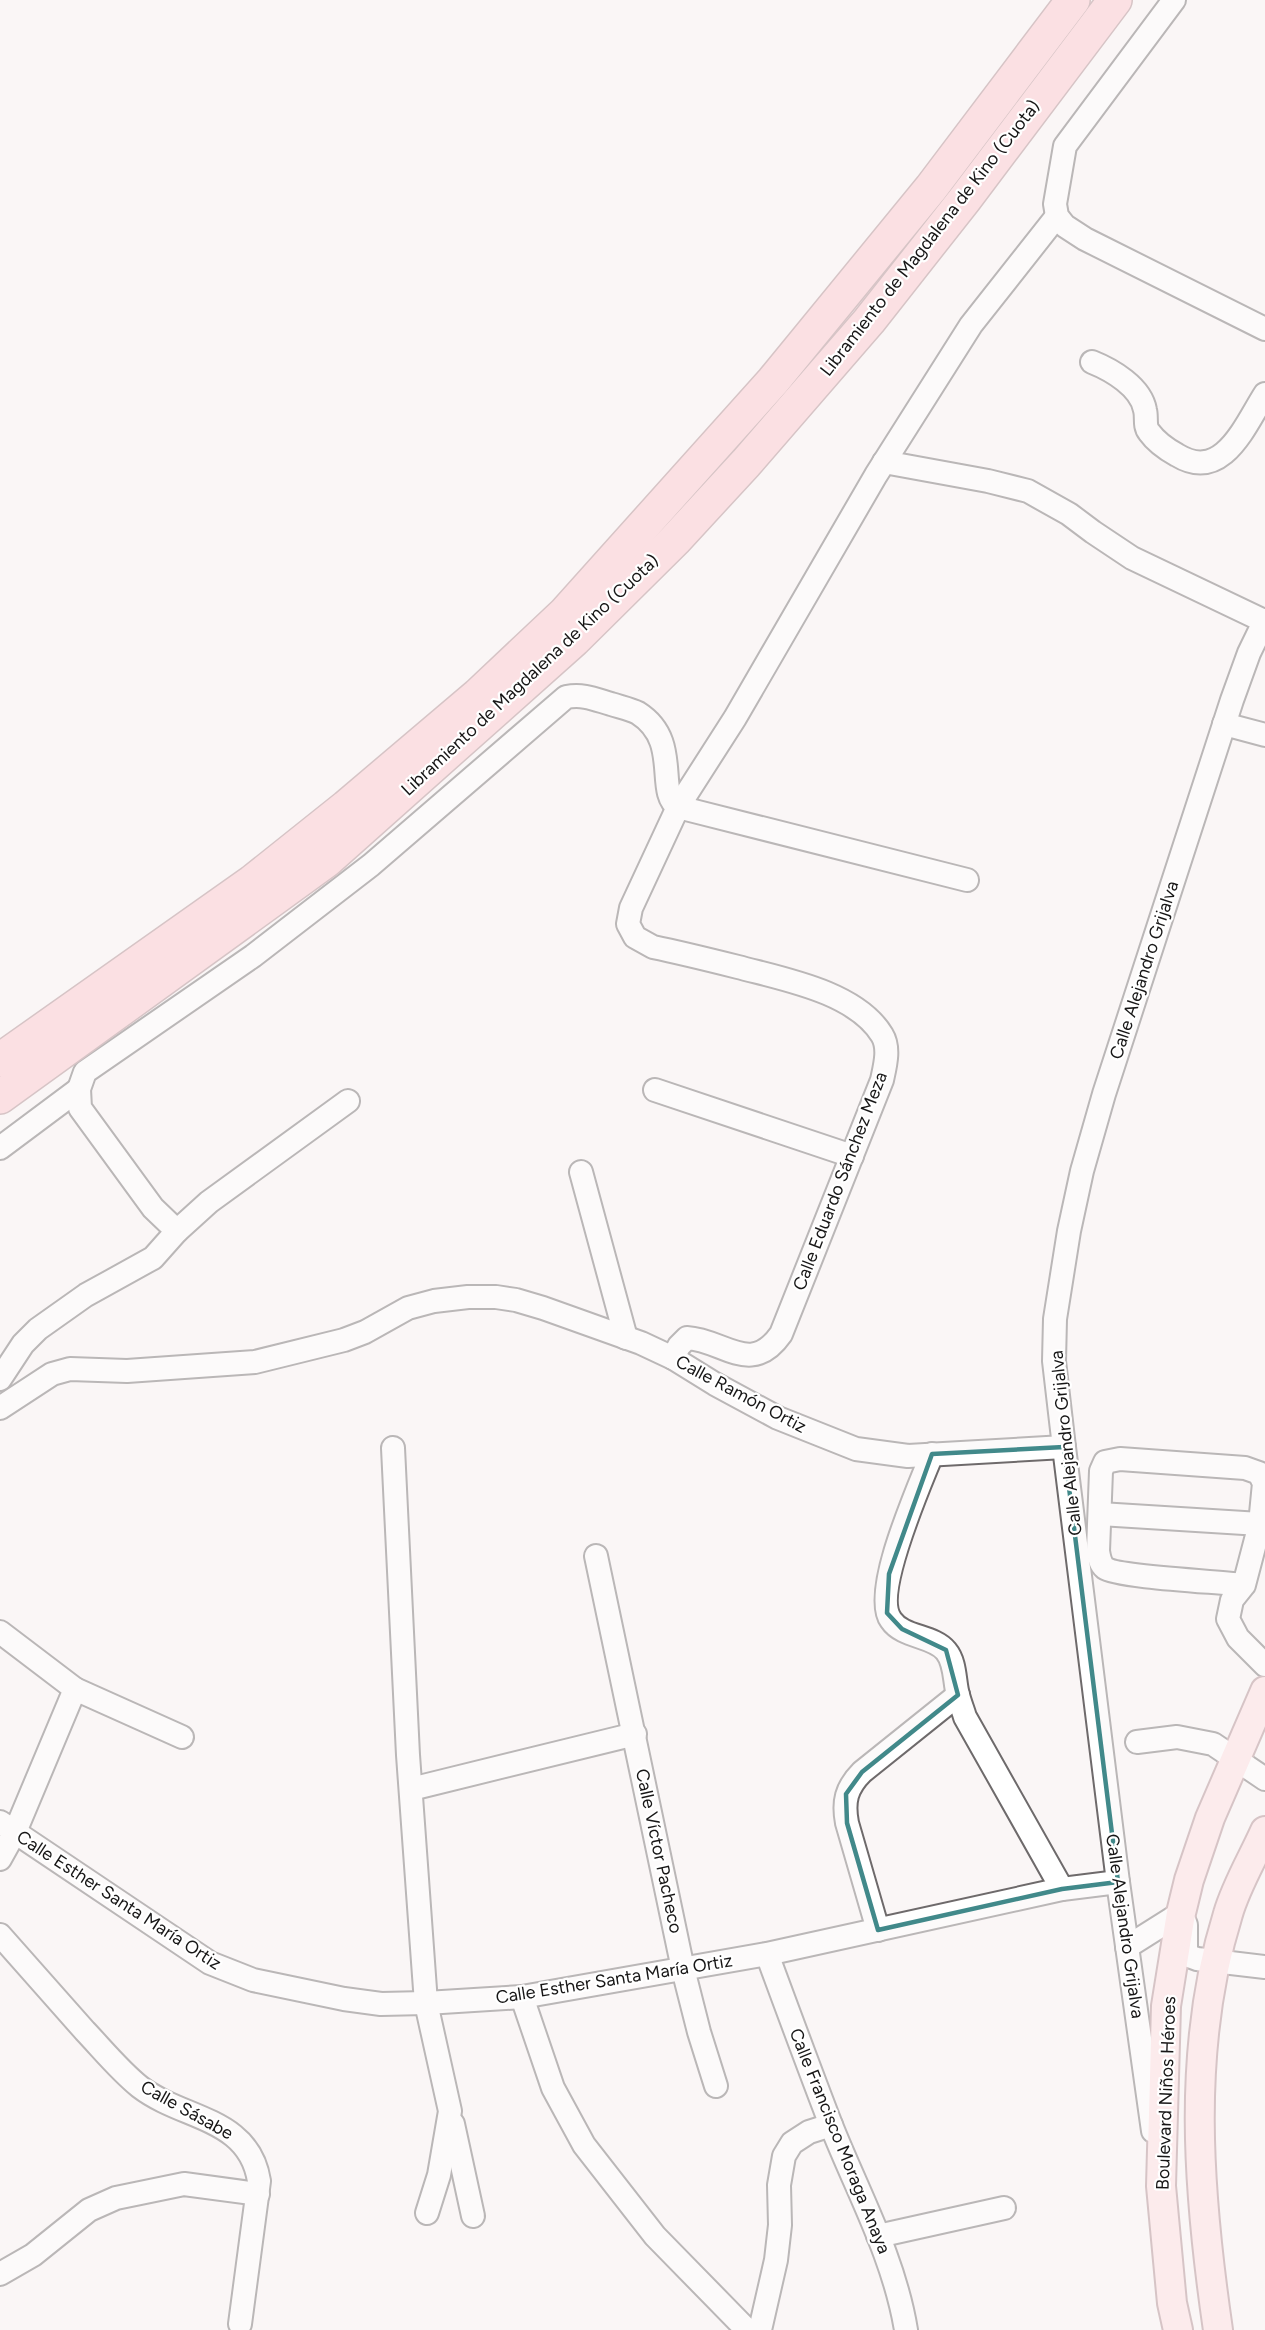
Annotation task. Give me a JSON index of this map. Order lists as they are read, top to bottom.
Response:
{
  "streets": {
    "highway": ["Libramiento de Magdalena de Kino (Cuota)"],
    "main road": ["Boulevard Niños Héroes"],
    "street": [
      "Calle Alejandro Grijalva",
      "Calle Eduardo Sánchez Meza",
      "Calle Ramón Ortiz",
      "Calle Víctor Pacheco",
      "Calle Esther Santa María Ortiz",
      "Calle Sásabe",
      "Calle Francisco Moraga Anaya"
    ]
  },
  "crossings": [
    ["Calle Alejandro Grijalva", "Calle Ramón Ortiz"],
    ["Calle Alejandro Grijalva", "Calle Esther Santa María Ortiz"],
    ["Calle Alejandro Grijalva", "Boulevard Niños Héroes"],
    ["Calle Eduardo Sánchez Meza", "Calle Ramón Ortiz"],
    ["Calle Víctor Pacheco", "Calle Esther Santa María Ortiz"],
    ["Calle Esther Santa María Ortiz", "Calle Francisco Moraga Anaya"]
  ]
}
